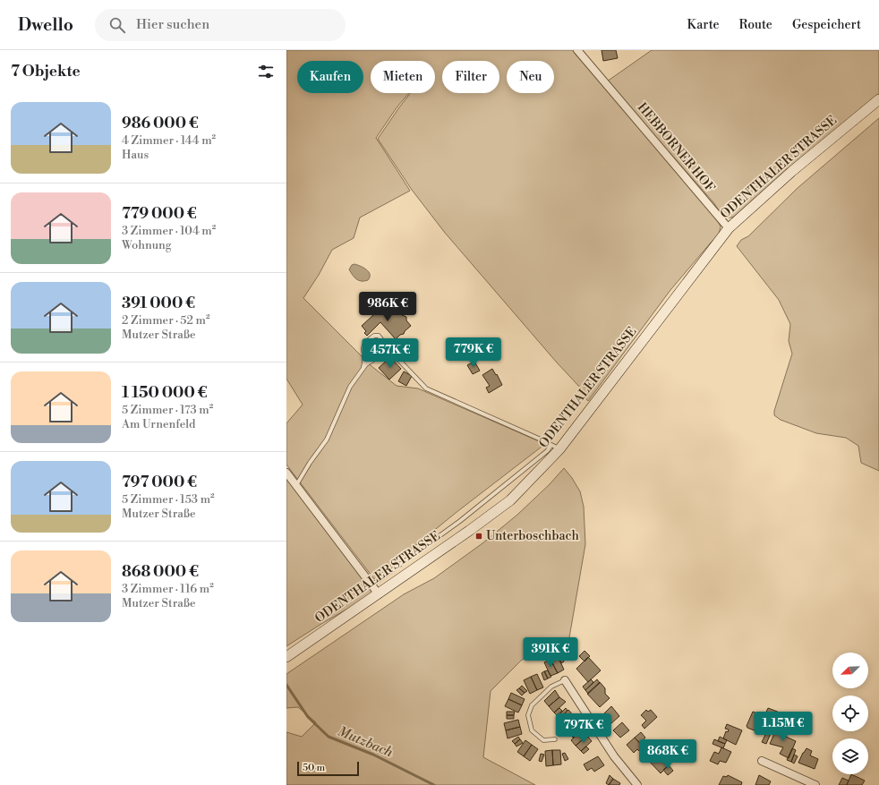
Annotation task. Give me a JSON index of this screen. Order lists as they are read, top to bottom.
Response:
{
  "streets": {
    "main road": ["ODENTHALER STRASSE"],
    "street": ["HEBBORNER HOF"]
  },
  "crossings": [
    ["HEBBORNER HOF", "ODENTHALER STRASSE"]
  ],
  "water": ["Mutzbach"],
  "places": {
    "transit": ["Unterboschbach"]
  },
  "scale_bar": "50 m",
  "north": "bottom left",
  "page": {
    "header": "Dwello",
    "search": "Hier suchen",
    "nav": ["Karte", "Route", "Gespeichert"],
    "heading": "7 Objekte",
    "chip": [
      "Kaufen",
      "Mieten",
      "Filter",
      "Neu"
    ],
    "list": [
      {
        "name": "986 000 €",
        "note": "4 Zimmer · 144 m² · Haus"
      },
      {
        "name": "779 000 €",
        "note": "3 Zimmer · 104 m² · Wohnung"
      },
      {
        "name": "391 000 €",
        "note": "2 Zimmer · 52 m² · Mutzer Straße"
      },
      {
        "name": "1 150 000 €",
        "note": "5 Zimmer · 173 m² · Am Urnenfeld"
      },
      {
        "name": "797 000 €",
        "note": "5 Zimmer · 153 m² · Mutzer Straße"
      },
      {
        "name": "868 000 €",
        "note": "3 Zimmer · 116 m² · Mutzer Straße"
      }
    ],
    "price": [
      "986K €",
      "779K €",
      "457K €",
      "391K €",
      "1.15M €",
      "797K €",
      "868K €"
    ],
    "scale": "50 m"
  }
}
